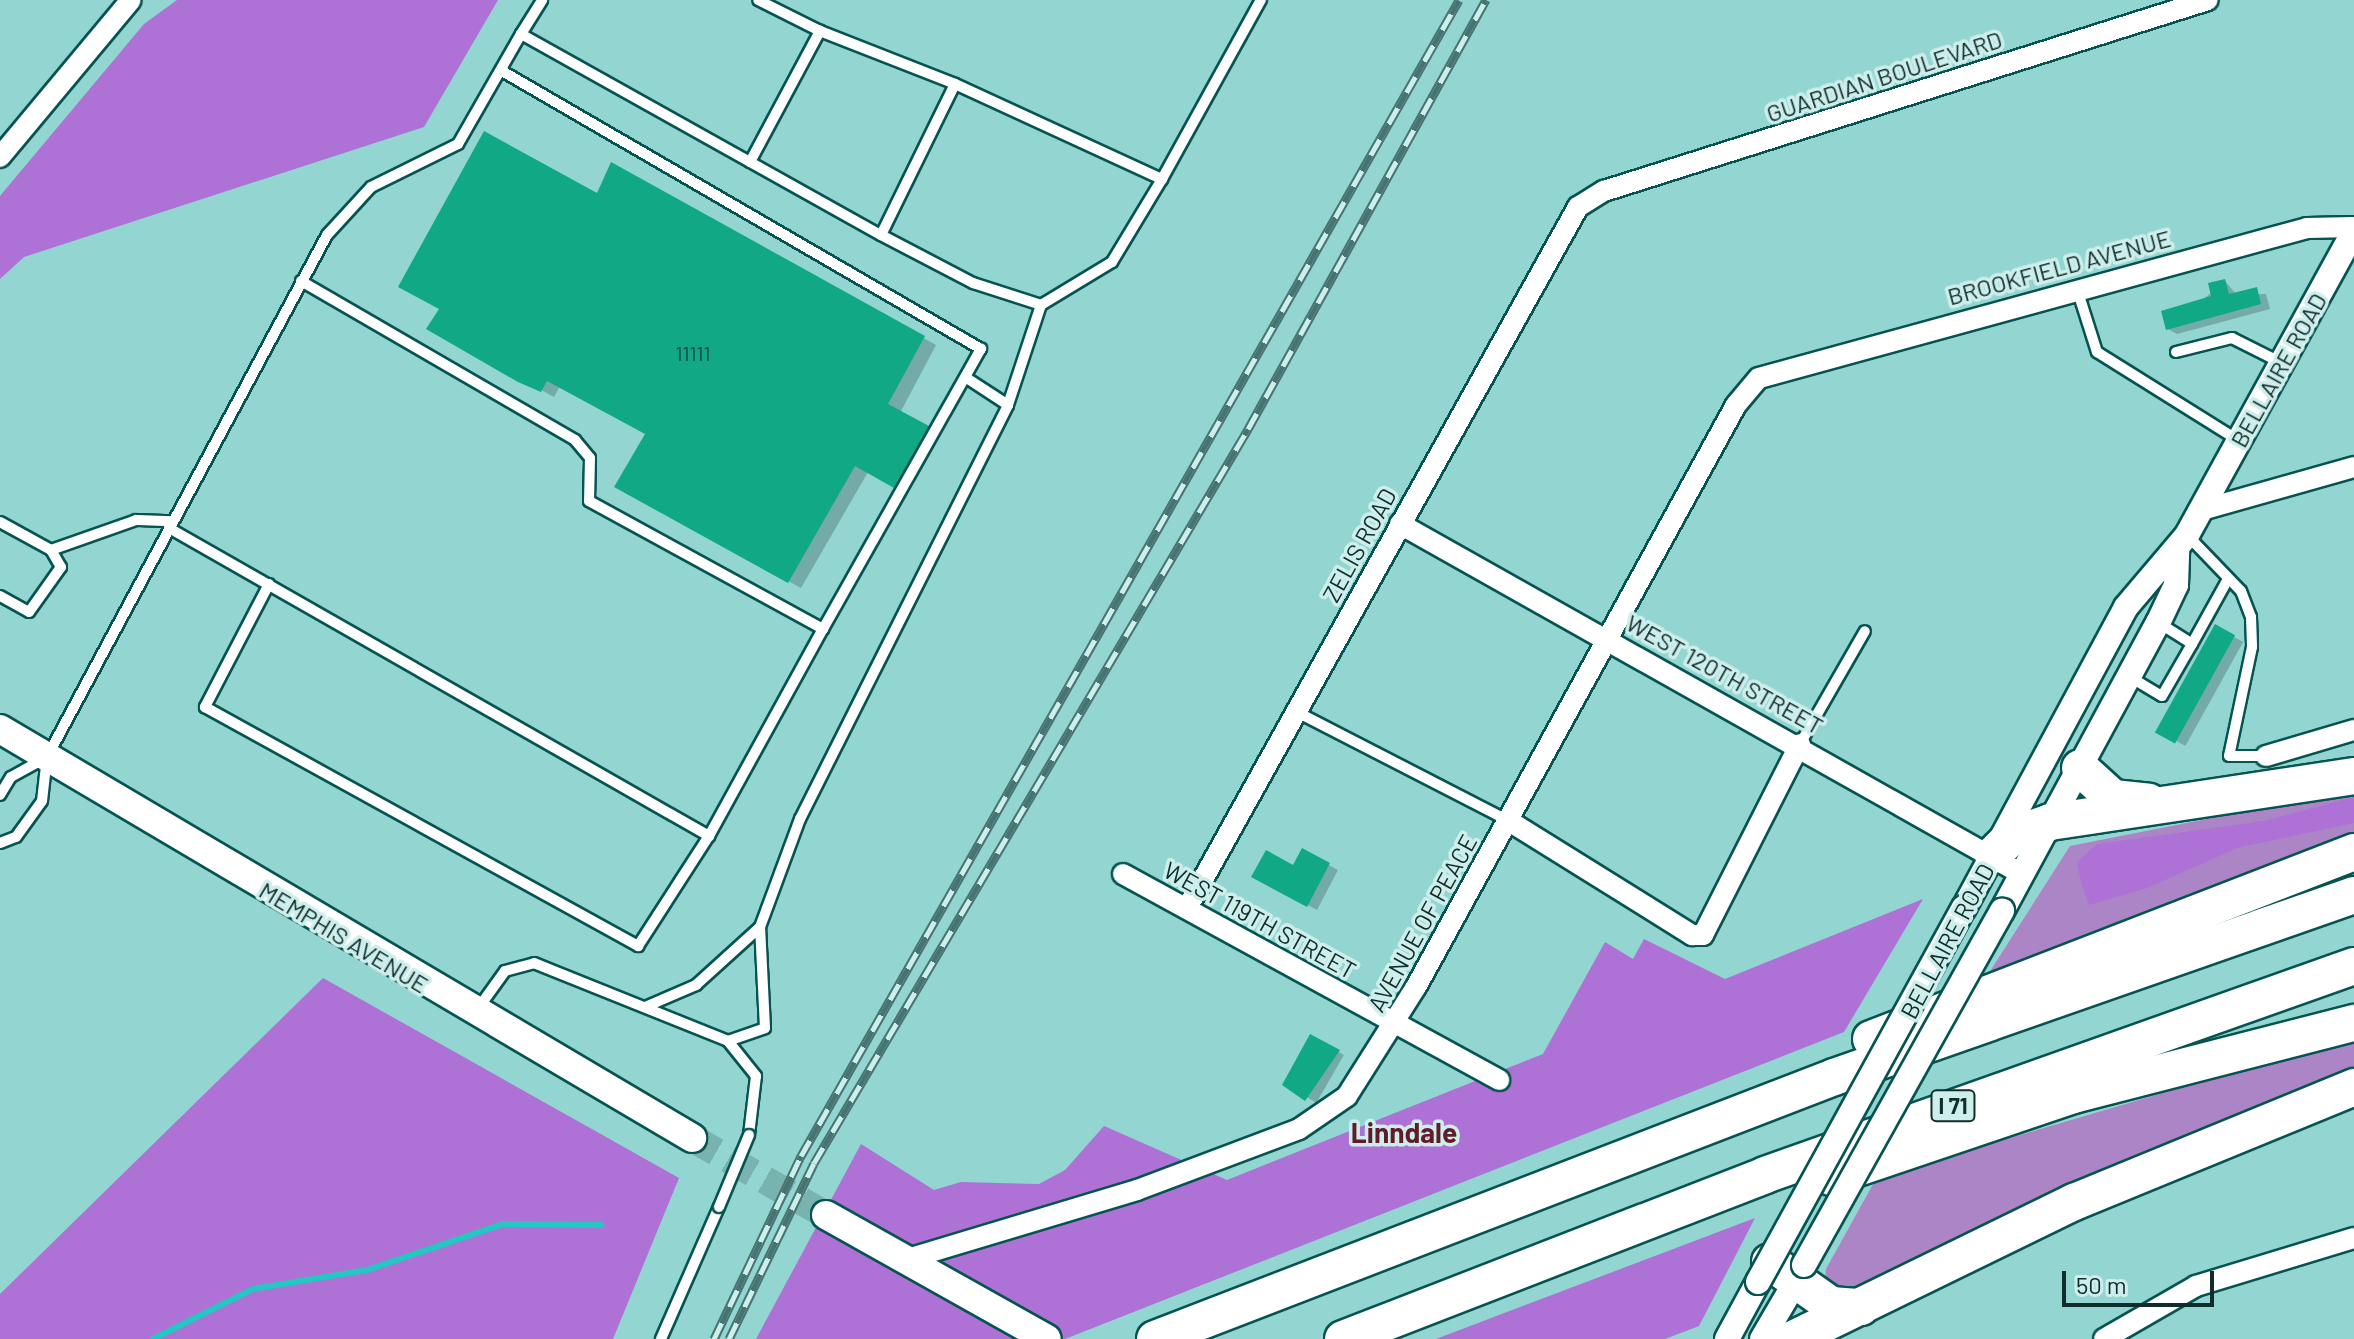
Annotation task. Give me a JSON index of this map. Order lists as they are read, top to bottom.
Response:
{
  "streets": {
    "highway": ["I 71"],
    "main road": ["MEMPHIS AVENUE"],
    "street": [
      "GUARDIAN BOULEVARD",
      "BROOKFIELD AVENUE",
      "BELLAIRE ROAD",
      "ZELIS ROAD",
      "WEST 120TH STREET",
      "WEST 119TH STREET",
      "AVENUE OF PEACE"
    ]
  },
  "crossings": [
    ["GUARDIAN BOULEVARD", "ZELIS ROAD"],
    ["BROOKFIELD AVENUE", "BELLAIRE ROAD"],
    ["BROOKFIELD AVENUE", "AVENUE OF PEACE"],
    ["BELLAIRE ROAD", "WEST 120TH STREET"],
    ["ZELIS ROAD", "WEST 120TH STREET"],
    ["ZELIS ROAD", "WEST 119TH STREET"],
    ["WEST 120TH STREET", "AVENUE OF PEACE"],
    ["WEST 119TH STREET", "AVENUE OF PEACE"]
  ],
  "districts": ["Linndale"],
  "house_numbers": ["11111"],
  "scale_bar": "50 m"
}
